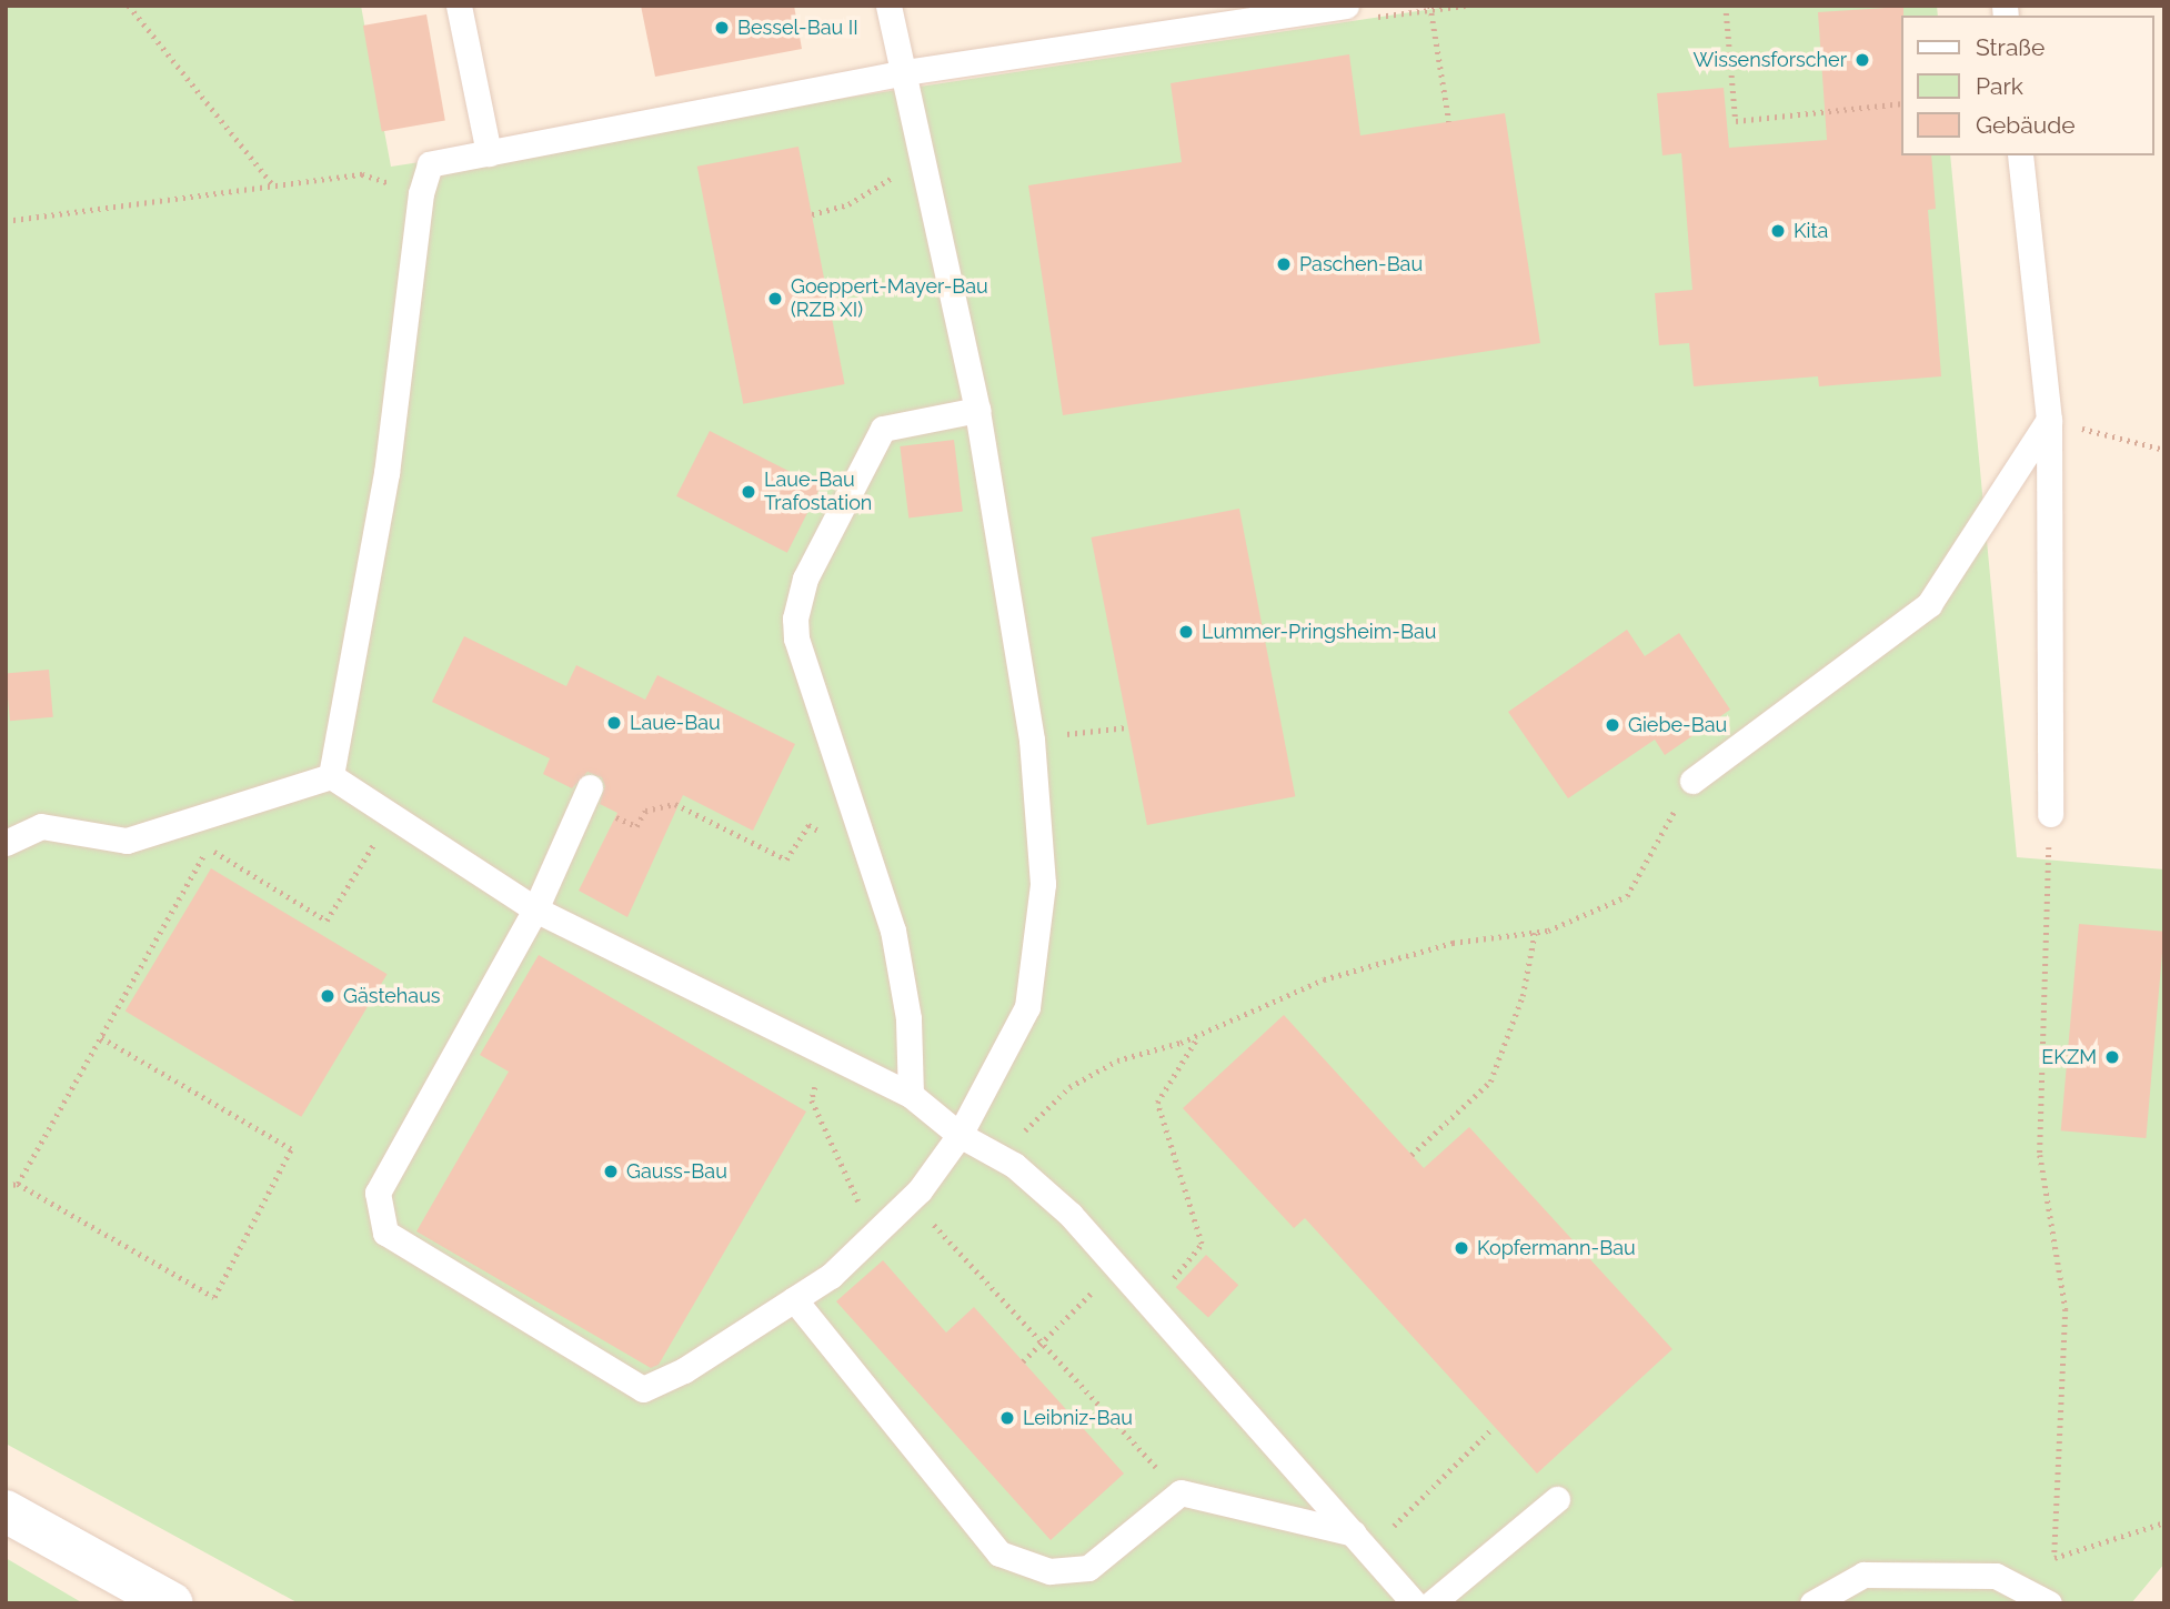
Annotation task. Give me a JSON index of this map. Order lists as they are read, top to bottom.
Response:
{
  "places": [
    "Bessel-Bau II",
    "Wissensforscher",
    "Kita",
    "Paschen-Bau",
    "Goeppert-Mayer-Bau (RZB XI)",
    "Laue-Bau Trafostation",
    "Lummer-Pringsheim-Bau",
    "Laue-Bau",
    "Giebe-Bau",
    "Gästehaus",
    "EKZM",
    "Gauss-Bau",
    "Kopfermann-Bau",
    "Leibniz-Bau"
  ],
  "legend": ["Straße", "Park", "Gebäude"]
}
